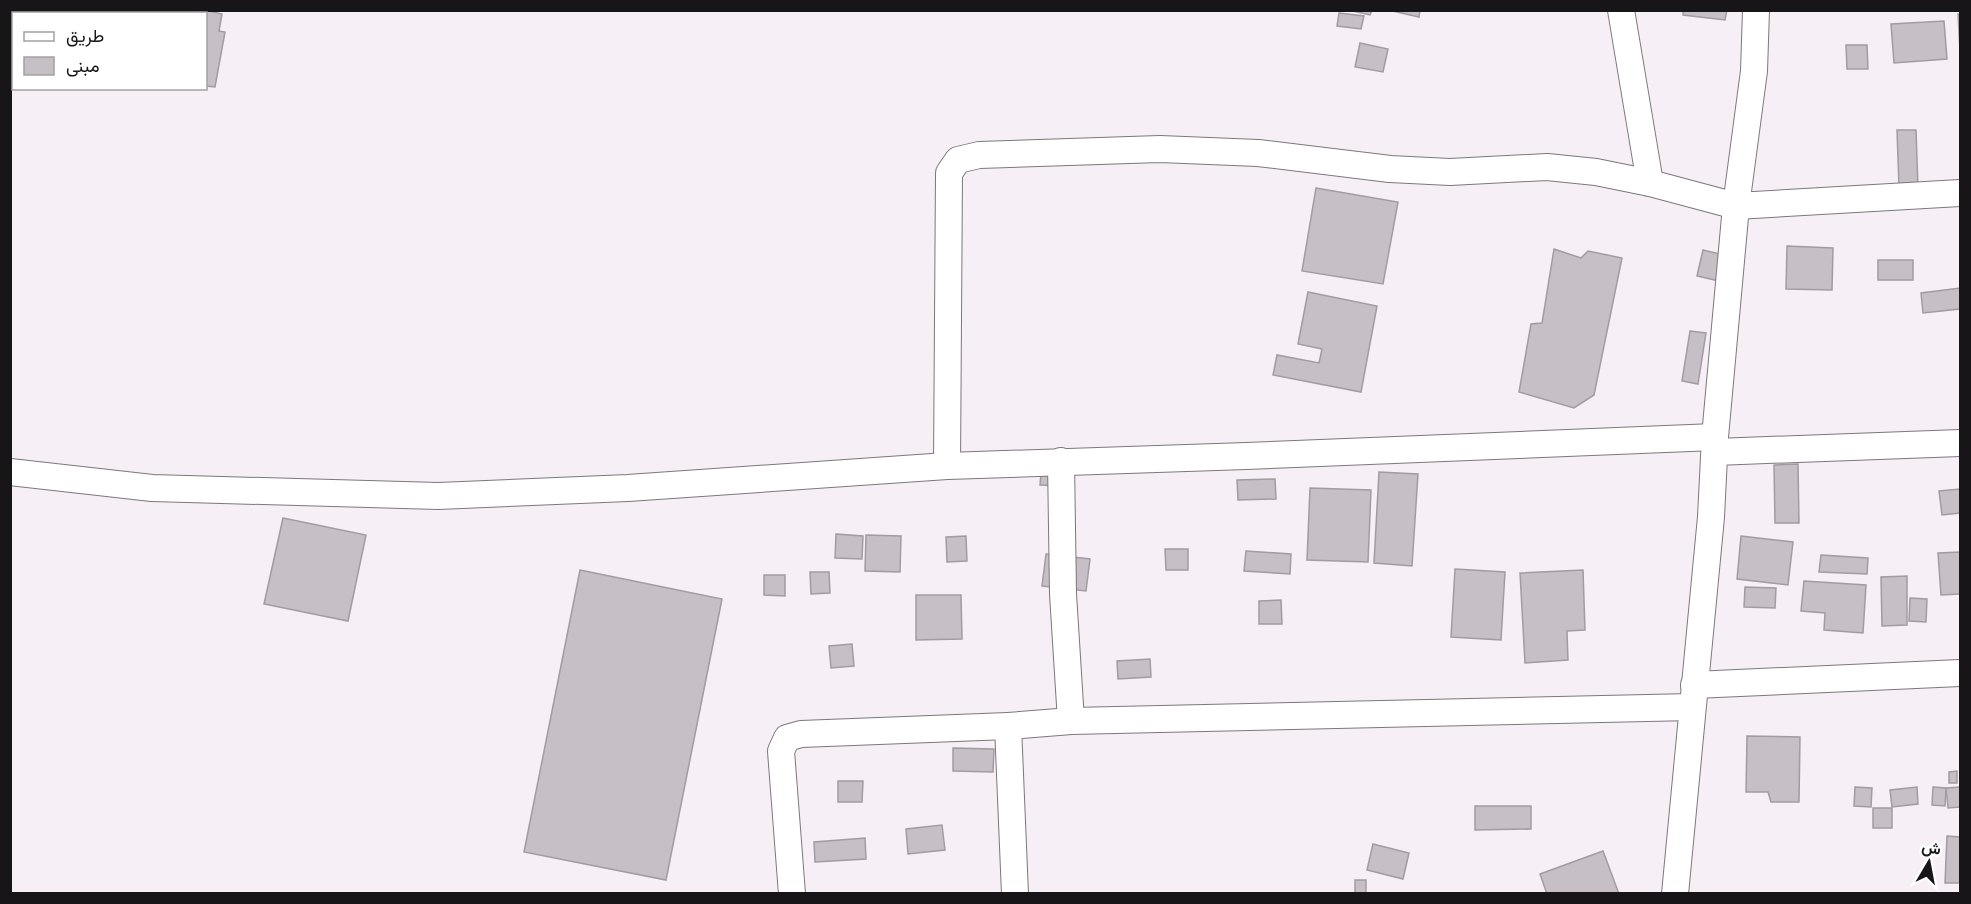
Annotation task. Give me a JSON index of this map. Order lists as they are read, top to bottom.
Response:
{
  "legend": ["طريق", "مبنى"],
  "north": "top"
}
